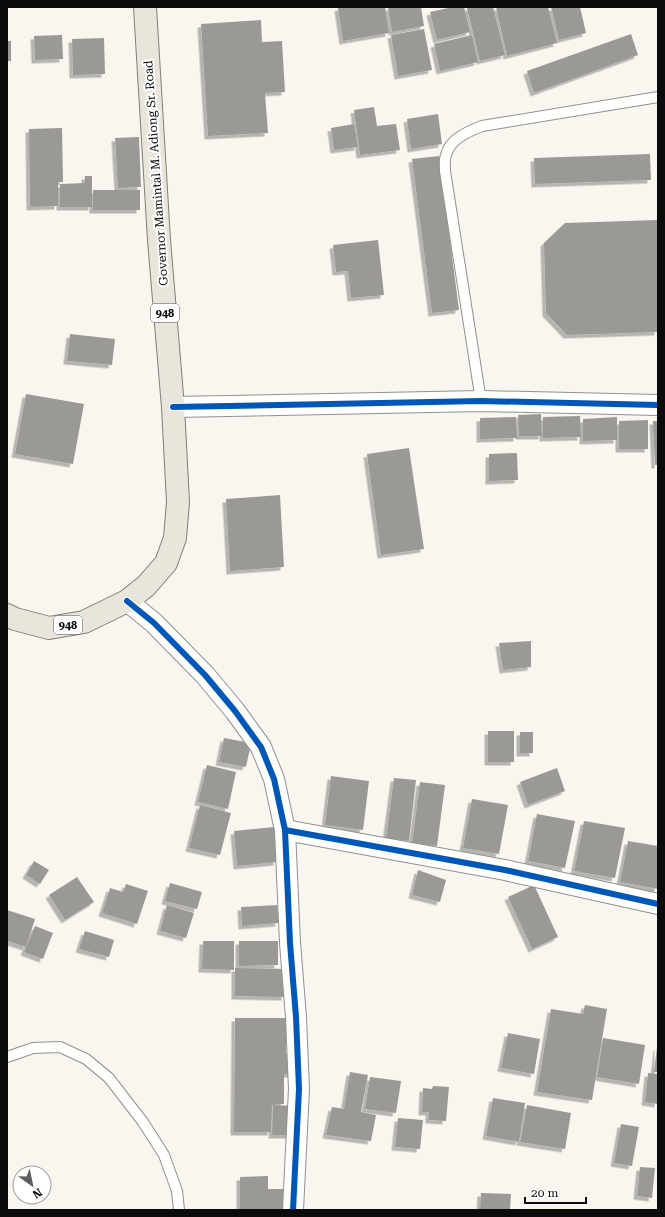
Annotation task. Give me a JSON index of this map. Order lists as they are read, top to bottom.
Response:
{
  "streets": {
    "main road": ["Governor Mamintal M. Adiong Sr. Road", "948"]
  },
  "scale_bar": "20 m",
  "north": "bottom right"
}
